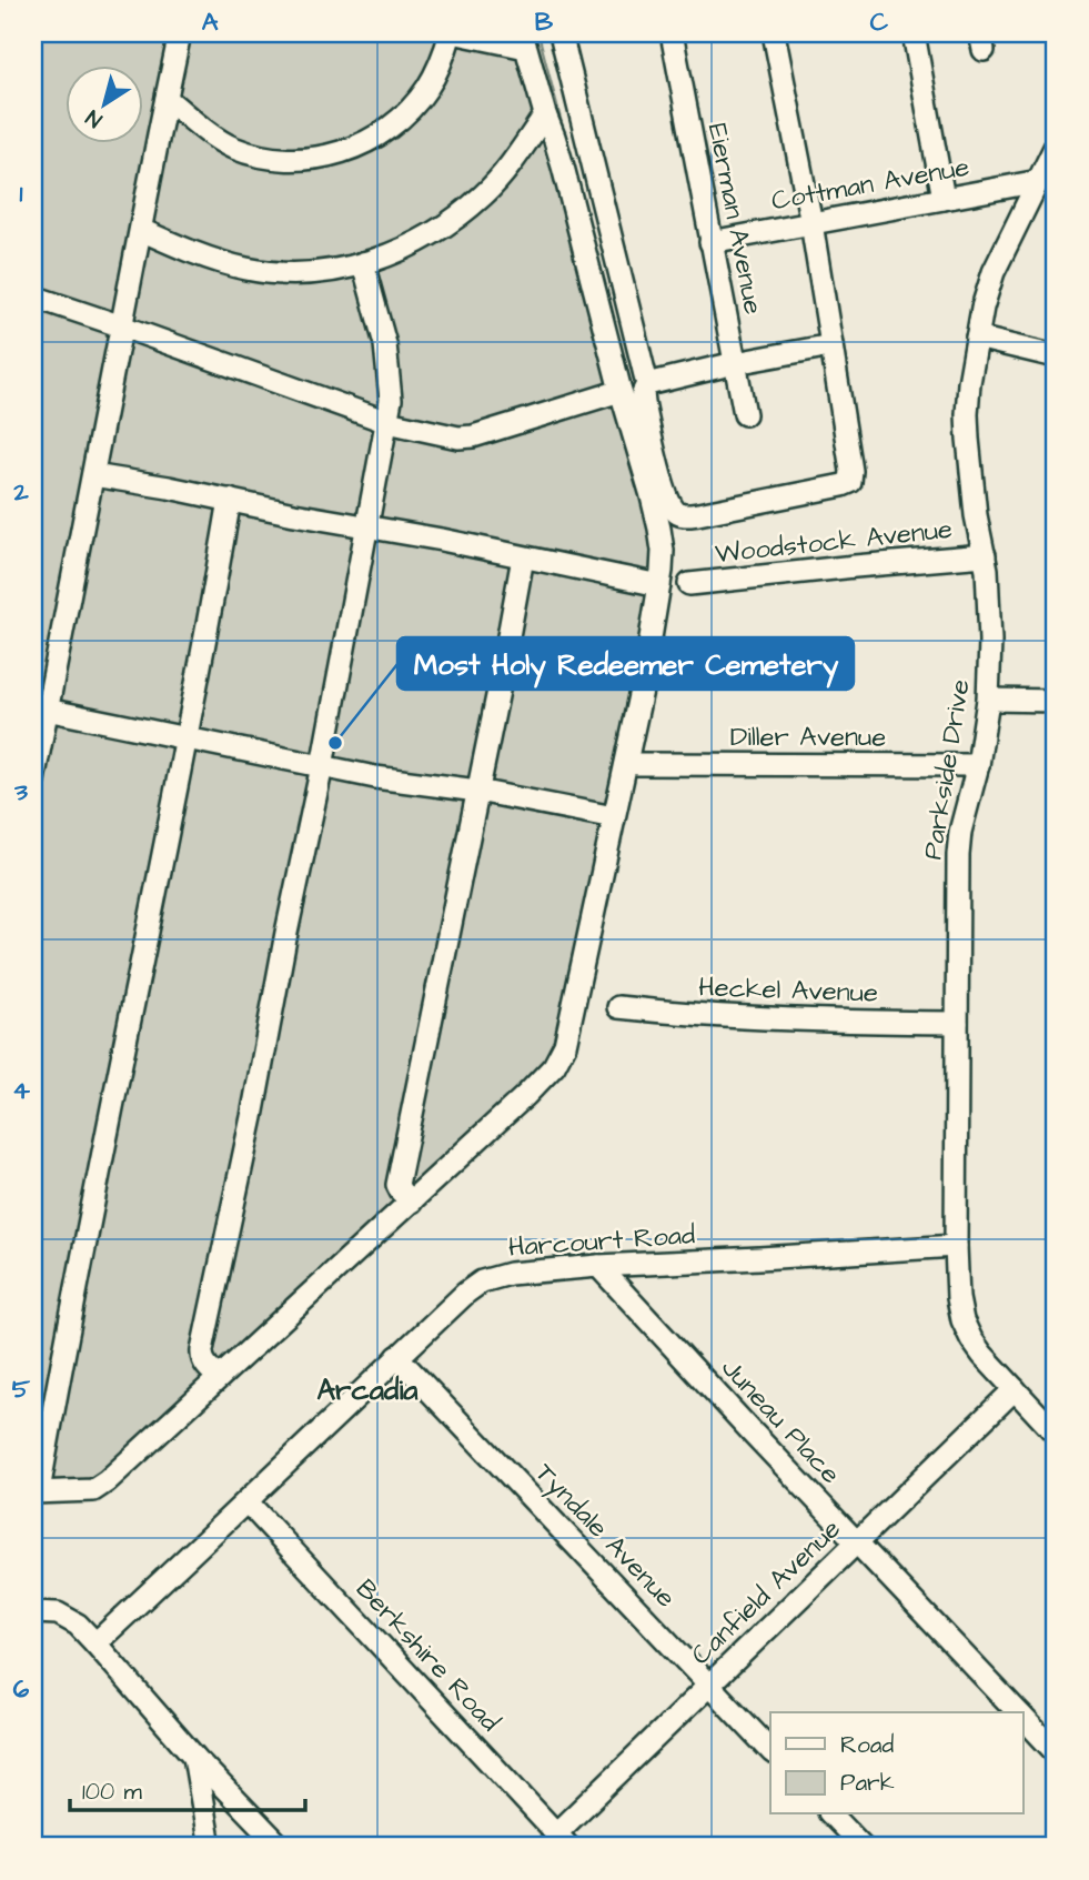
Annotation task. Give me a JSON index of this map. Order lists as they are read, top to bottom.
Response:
{
  "streets": {
    "street": [
      "Cottman Avenue",
      "Eierman Avenue",
      "Woodstock Avenue",
      "Diller Avenue",
      "Parkside Drive",
      "Heckel Avenue",
      "Harcourt Road",
      "Juneau Place",
      "Tyndale Avenue",
      "Canfield Avenue",
      "Berkshire Road"
    ]
  },
  "crossings": [
    ["Cottman Avenue", "Eierman Avenue"],
    ["Cottman Avenue", "Parkside Drive"],
    ["Woodstock Avenue", "Parkside Drive"],
    ["Diller Avenue", "Parkside Drive"],
    ["Parkside Drive", "Heckel Avenue"],
    ["Parkside Drive", "Harcourt Road"],
    ["Parkside Drive", "Canfield Avenue"],
    ["Harcourt Road", "Juneau Place"],
    ["Harcourt Road", "Tyndale Avenue"],
    ["Harcourt Road", "Berkshire Road"],
    ["Juneau Place", "Canfield Avenue"],
    ["Tyndale Avenue", "Canfield Avenue"],
    ["Canfield Avenue", "Berkshire Road"]
  ],
  "districts": ["Arcadia"],
  "places": ["Most Holy Redeemer Cemetery"],
  "legend": ["Road", "Park"],
  "scale_bar": "100 m",
  "north": "bottom left",
  "grid": {
    "columns": ["A", "B", "C"],
    "rows": [
      "1",
      "2",
      "3",
      "4",
      "5",
      "6"
    ]
  }
}
